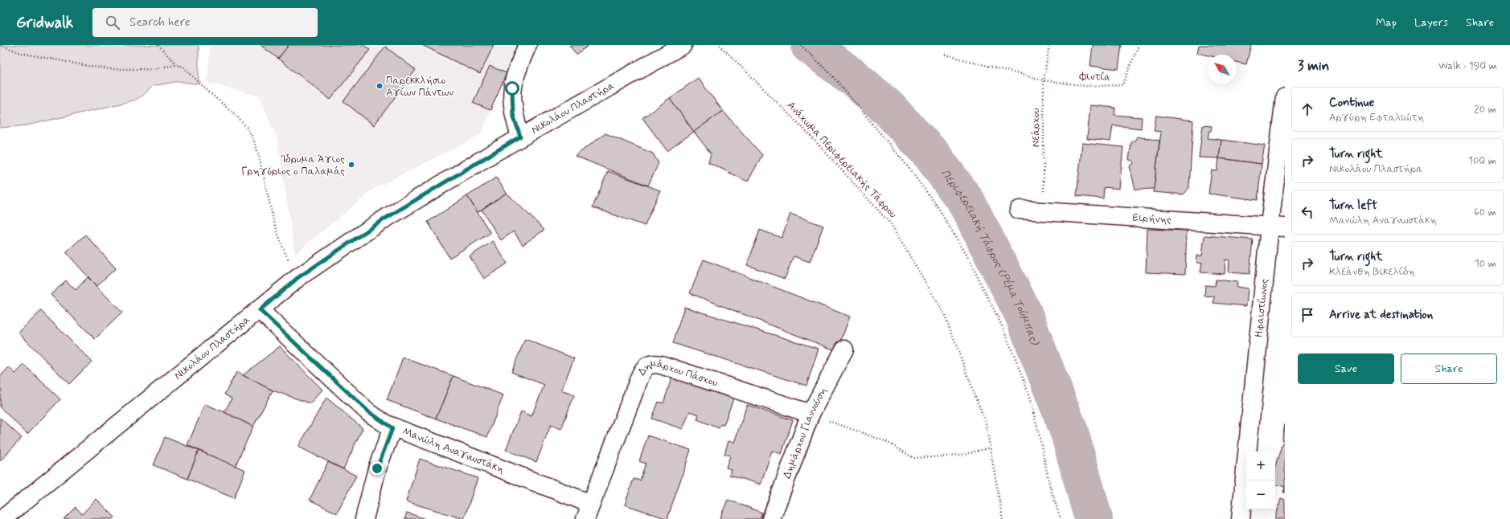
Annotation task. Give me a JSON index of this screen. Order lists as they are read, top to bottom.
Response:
{
  "streets": {
    "street": [
      "Νικολάου Πλαστήρα",
      "Ειρήνης",
      "Ηφαιστίωνος",
      "Δημάρχου Πάσχου",
      "Δημάρχου Γιαννούση",
      "Μανώλη Αναγνωστάκη"
    ],
    "path": ["Φιντία", "Νεάρχου", "Ανάχωμα Περιφερειακής Τάφρου"]
  },
  "crossings": [
    ["Φιντία", "Νεάρχου"],
    ["Νικολάου Πλαστήρα", "Μανώλη Αναγνωστάκη"],
    ["Νεάρχου", "Ειρήνης"],
    ["Ειρήνης", "Ηφαιστίωνος"],
    ["Δημάρχου Πάσχου", "Δημάρχου Γιαννούση"],
    ["Δημάρχου Πάσχου", "Μανώλη Αναγνωστάκη"]
  ],
  "water": ["Περιφερειακή Τάφρος (Ρέμα Τούμπας)"],
  "places": ["Παρεκκλήσιο Αγίων Πάντων", "Ίδρυμα Άγιος Γρηγόριος ο Παλαμάς"],
  "north": "top left",
  "page": {
    "header": "Gridwalk",
    "search": "Search here",
    "nav": ["Map", "Layers", "Share"],
    "heading": ["3 min", "Walk · 190 m"],
    "list": [
      ["Continue", "Αργύρη Εφταλιώτη", "20 m"],
      ["Turn right", "Νικολάου Πλαστήρα", "100 m"],
      ["Turn left", "Μανώλη Αναγνωστάκη", "60 m"],
      ["Turn right", "Κλεάνθη Βικελίδη", "10 m"],
      "Arrive at destination"
    ],
    "buttons": ["Save", "Share"],
    "map_buttons": ["+", "−"]
  }
}
